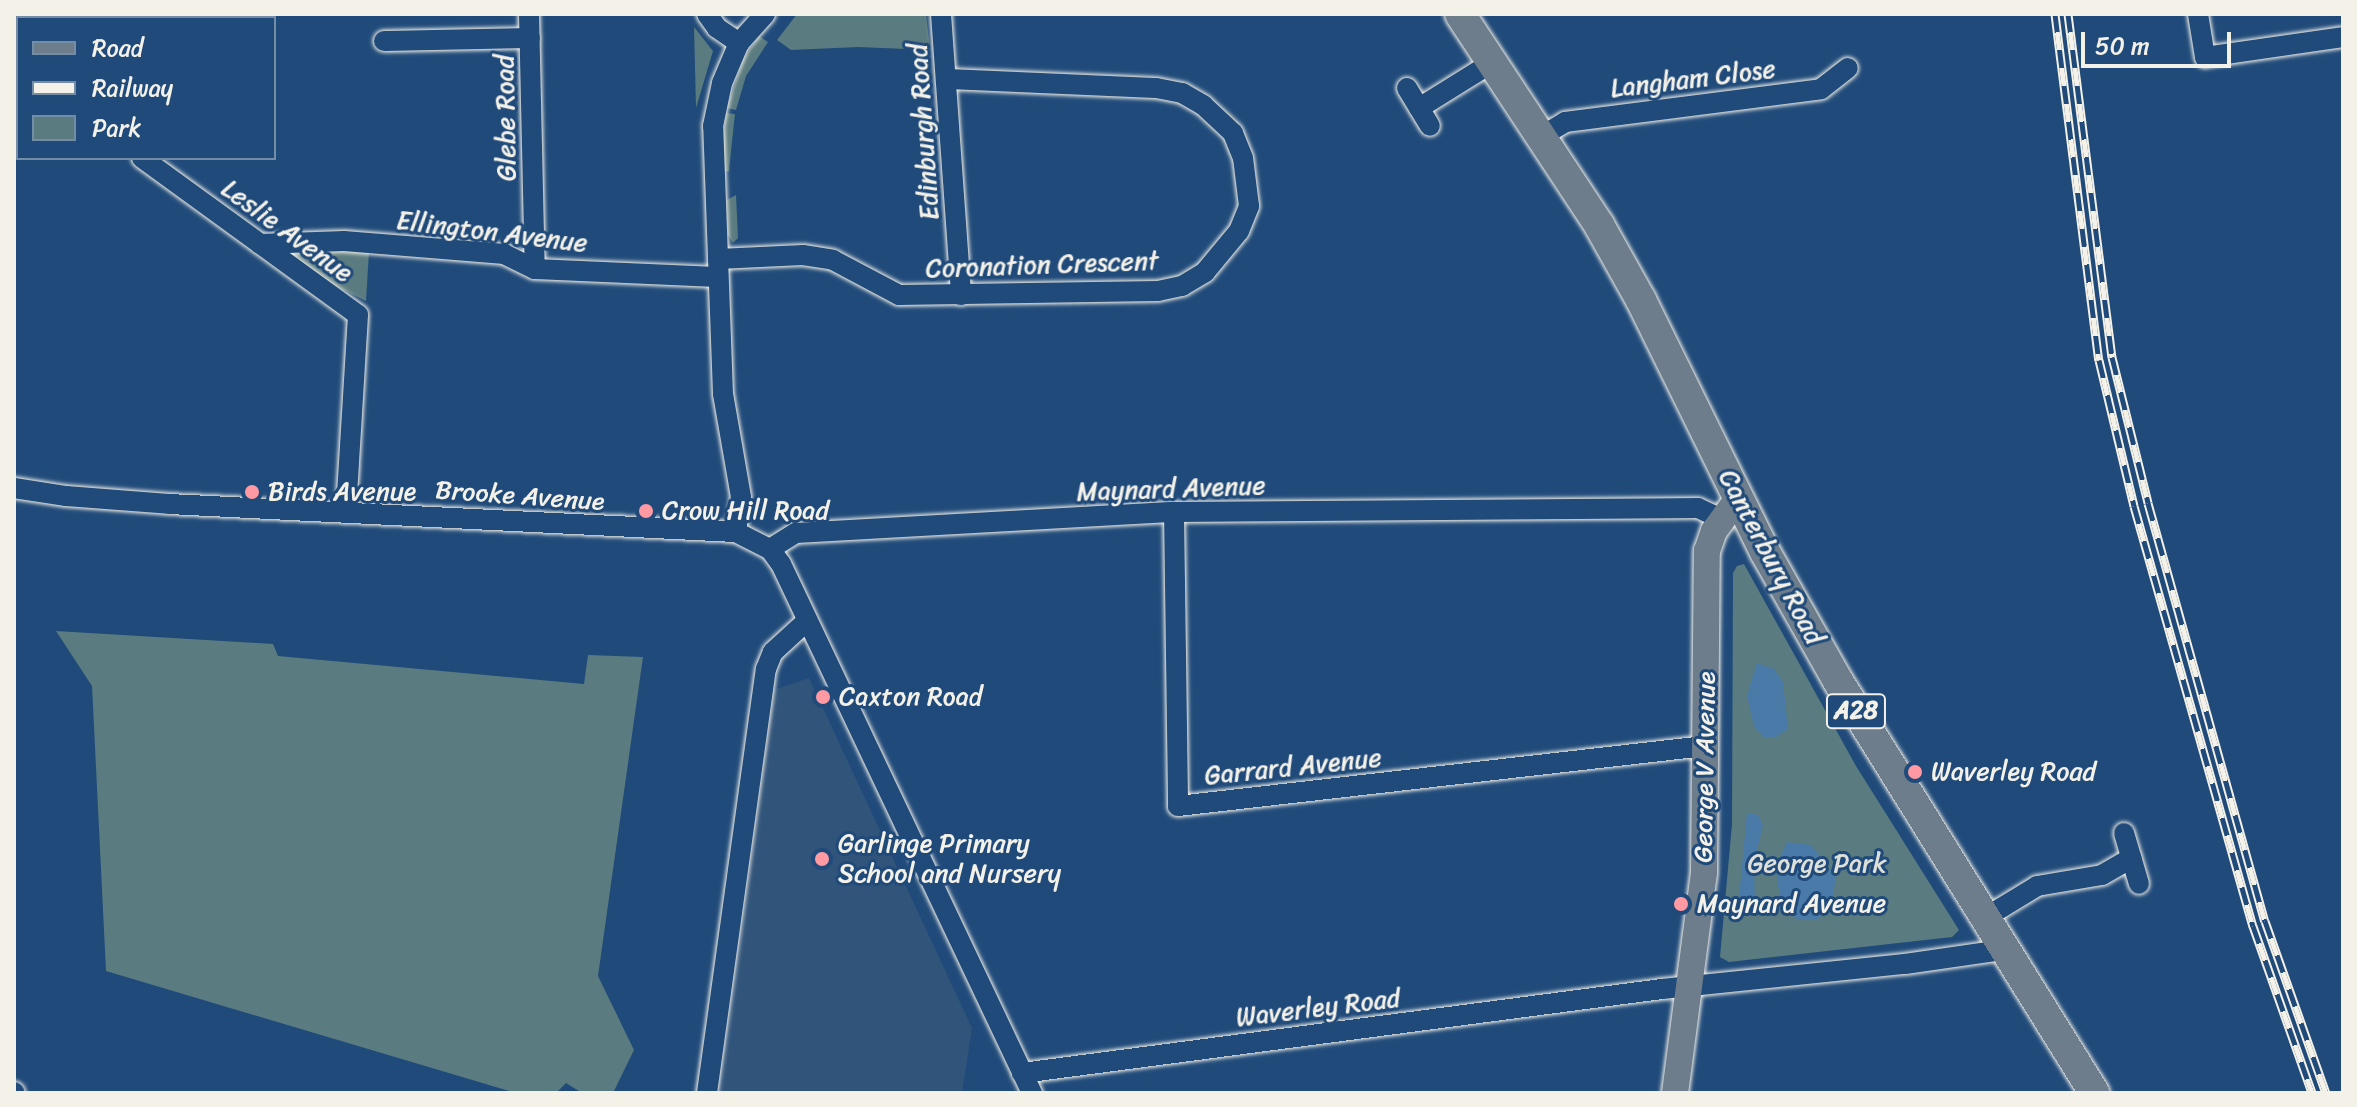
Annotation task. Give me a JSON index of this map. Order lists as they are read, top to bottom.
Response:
{
  "streets": {
    "highway": ["Canterbury Road", "A28"],
    "main road": ["George V Avenue"],
    "street": [
      "Langham Close",
      "Glebe Road",
      "Edinburgh Road",
      "Leslie Avenue",
      "Ellington Avenue",
      "Coronation Crescent",
      "Maynard Avenue",
      "Brooke Avenue",
      "Garrard Avenue",
      "Waverley Road"
    ]
  },
  "crossings": [
    ["Langham Close", "Canterbury Road"],
    ["Glebe Road", "Ellington Avenue"],
    ["Edinburgh Road", "Coronation Crescent"],
    ["Leslie Avenue", "Ellington Avenue"],
    ["Leslie Avenue", "Brooke Avenue"],
    ["Ellington Avenue", "Coronation Crescent"],
    ["Maynard Avenue", "Canterbury Road"],
    ["Maynard Avenue", "Garrard Avenue"],
    ["Maynard Avenue", "George V Avenue"],
    ["Canterbury Road", "George V Avenue"],
    ["Canterbury Road", "Waverley Road"],
    ["Garrard Avenue", "George V Avenue"],
    ["George V Avenue", "Waverley Road"]
  ],
  "parks": ["George Park"],
  "places": [
    "Birds Avenue",
    "Crow Hill Road",
    "Caxton Road",
    "Waverley Road",
    "Garlinge Primary School and Nursery",
    "Maynard Avenue"
  ],
  "legend": ["Road", "Railway", "Park"],
  "scale_bar": "50 m"
}
